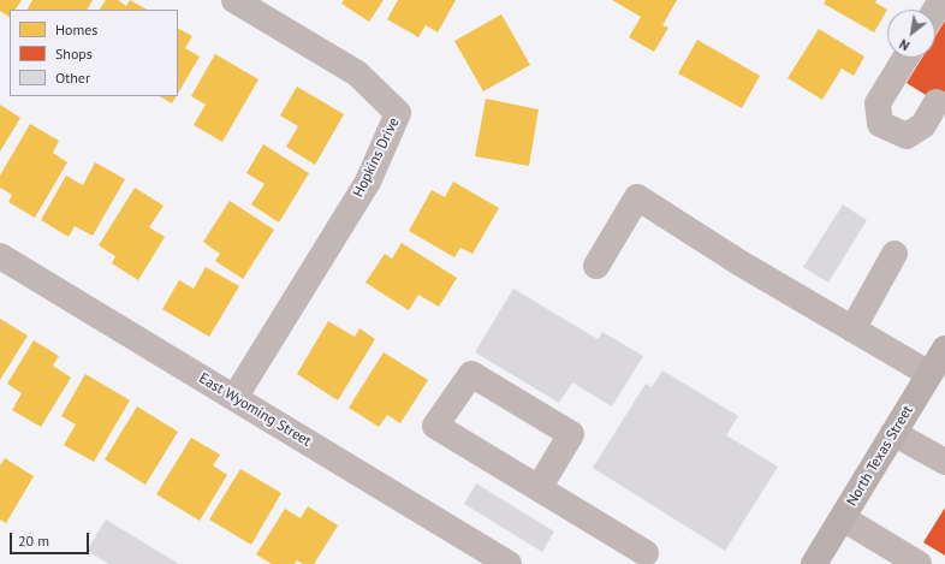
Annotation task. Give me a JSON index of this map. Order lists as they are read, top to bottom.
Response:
{
  "streets": {
    "main road": ["North Texas Street"],
    "street": ["Hopkins Drive", "East Wyoming Street"]
  },
  "crossings": [
    ["Hopkins Drive", "East Wyoming Street"]
  ],
  "legend": ["Homes", "Shops", "Other"],
  "scale_bar": "20 m",
  "north": "bottom left"
}
